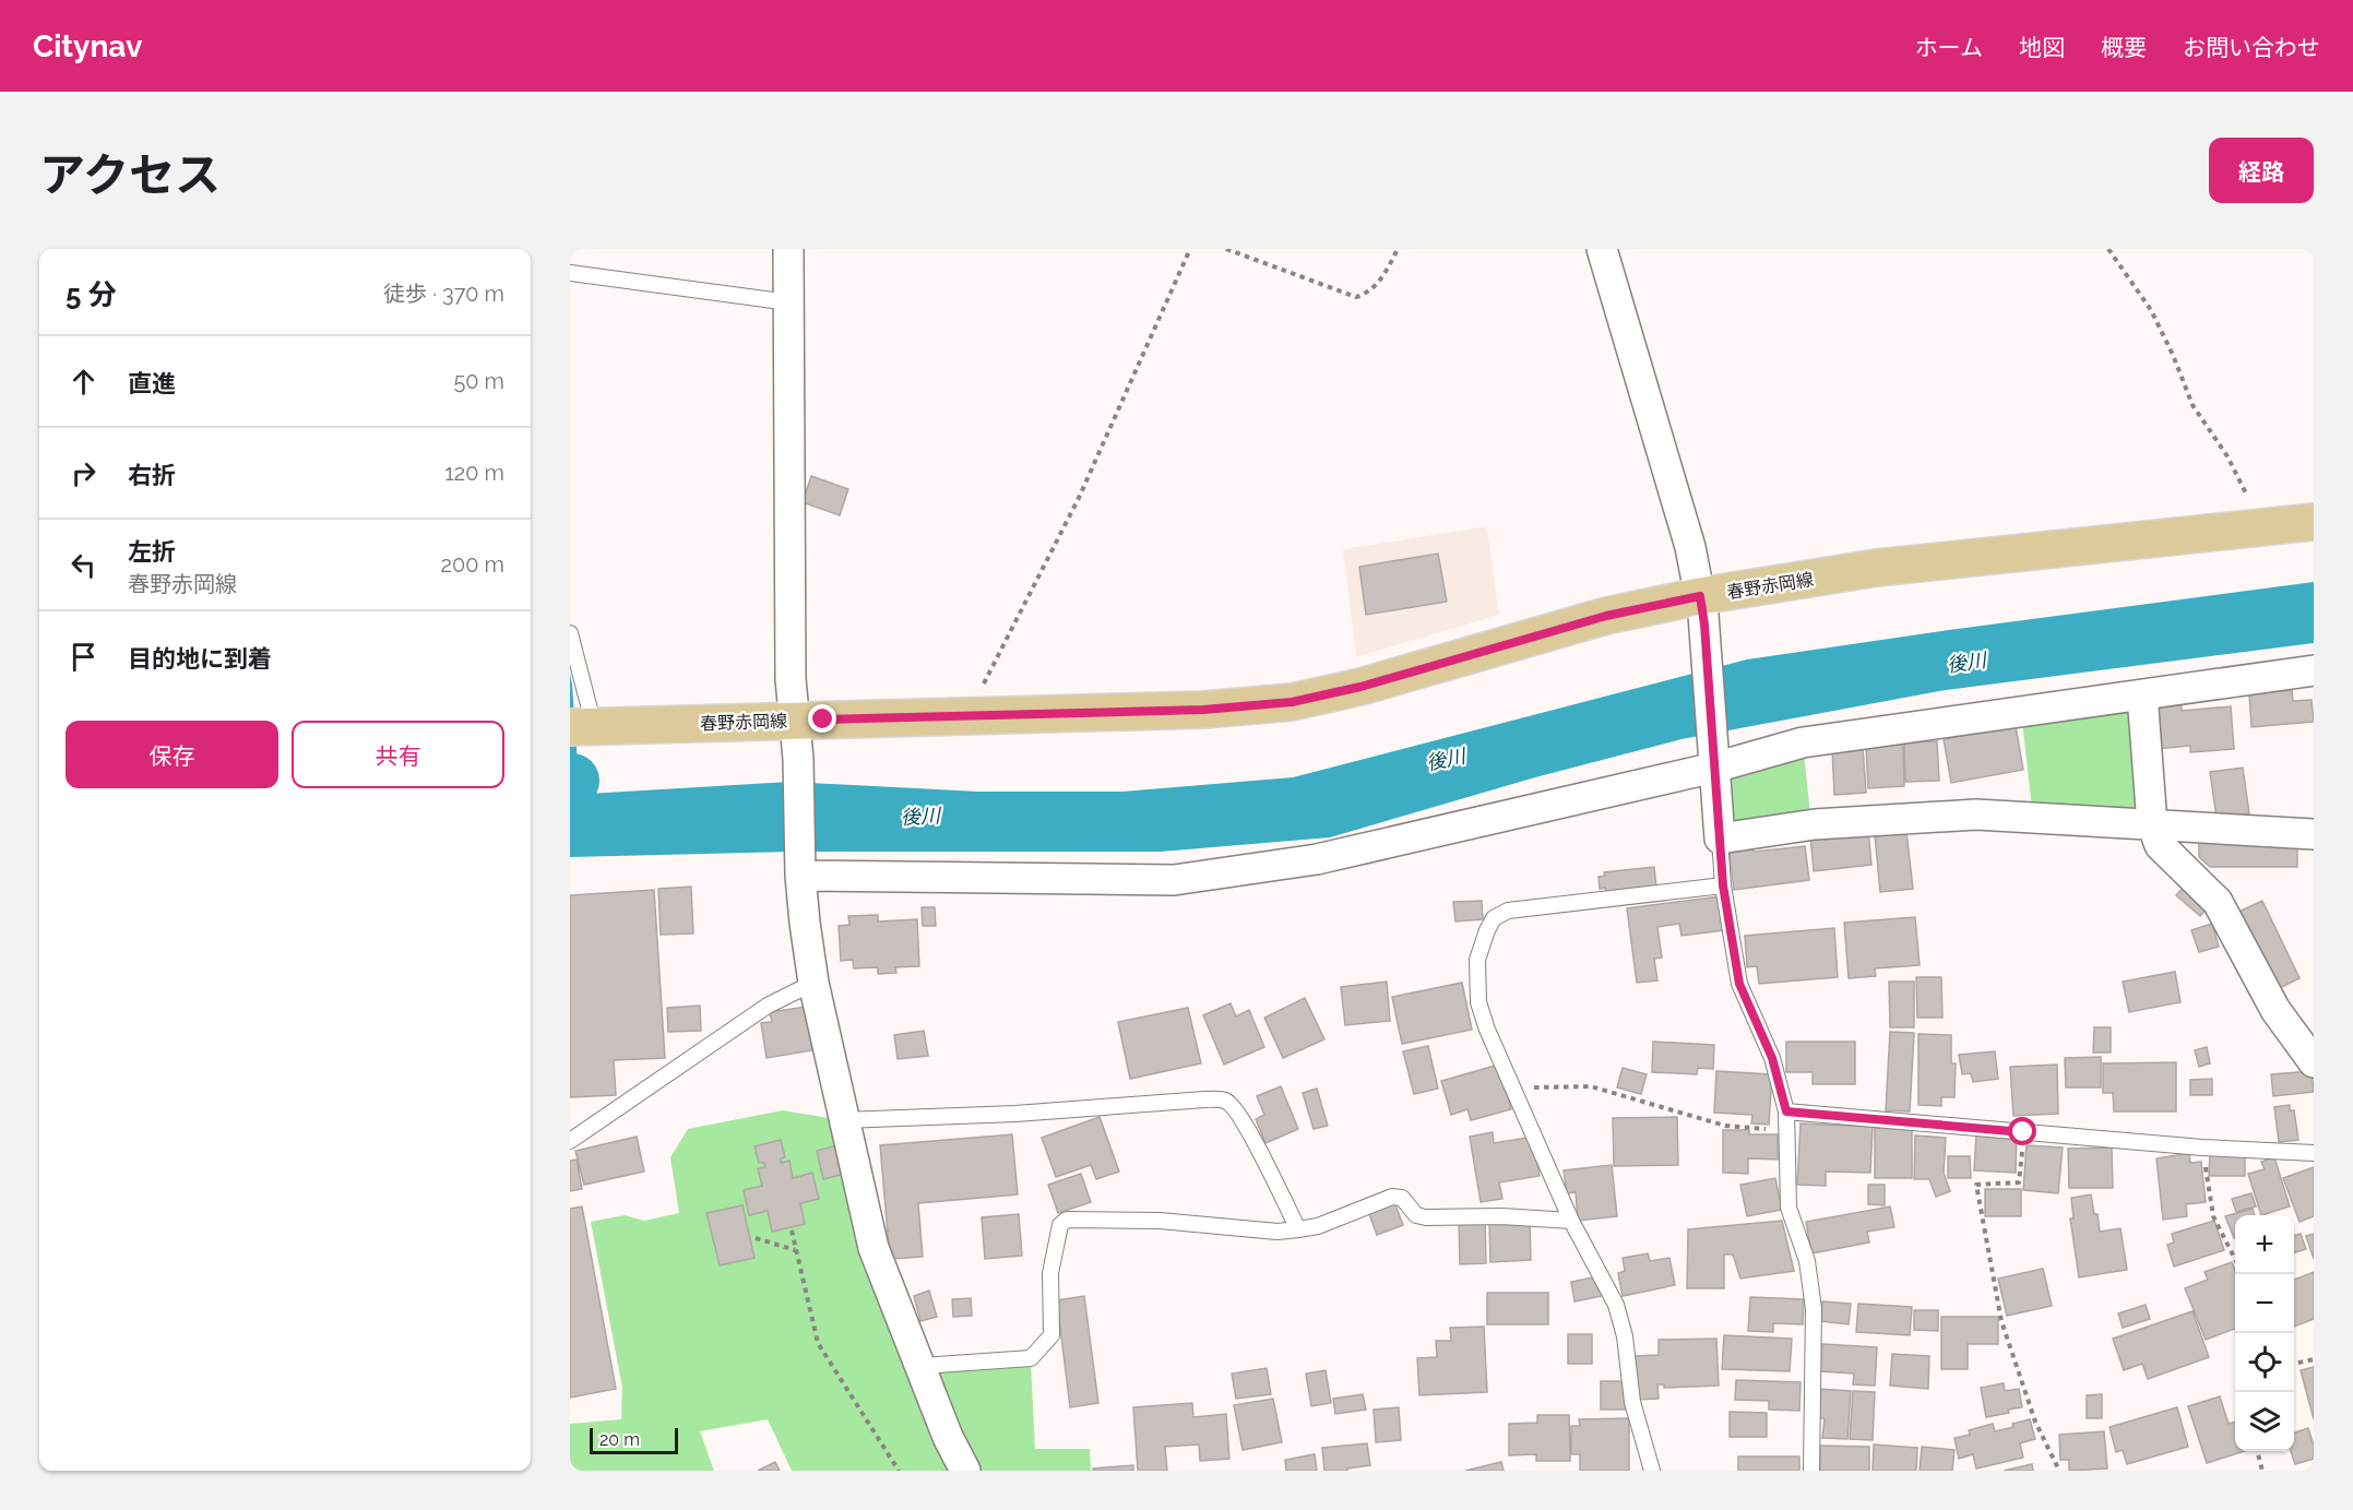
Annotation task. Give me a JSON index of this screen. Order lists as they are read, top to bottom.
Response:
{
  "streets": {
    "main road": ["春野赤岡線"]
  },
  "water": ["後川"],
  "scale_bar": "20 m",
  "page": {
    "header": "Citynav",
    "nav": [
      "ホーム",
      "地図",
      "概要",
      "お問い合わせ"
    ],
    "title": "アクセス",
    "buttons": [
      "経路",
      ["保存", "共有"]
    ],
    "heading": ["5 分", "徒歩 · 370 m"],
    "list": [
      ["直進", "50 m"],
      ["右折", "120 m"],
      ["左折", "春野赤岡線", "200 m"],
      "目的地に到着"
    ],
    "map_buttons": ["+", "−"],
    "scale": "20 m"
  }
}
